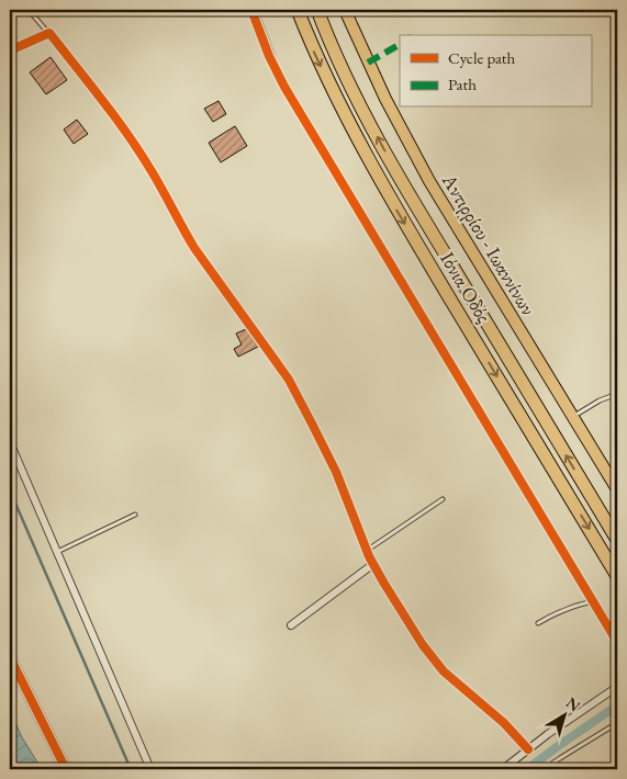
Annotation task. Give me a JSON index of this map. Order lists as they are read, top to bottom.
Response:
{
  "streets": {
    "highway": ["Ιόνια Οδός"],
    "main road": ["Αντιρρίου - Ιωαννίνων"]
  },
  "legend": ["Cycle path", "Path"],
  "north": "top right"
}
